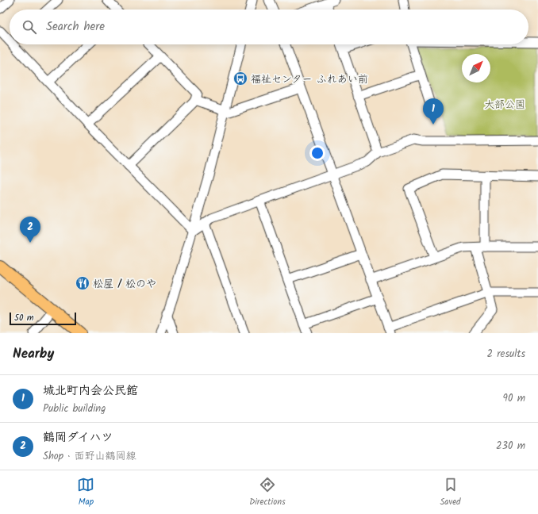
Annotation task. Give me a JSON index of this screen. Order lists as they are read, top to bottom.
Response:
{
  "parks": ["大部公園"],
  "places": {
    "bus stop": ["福祉センター ふれあい前"],
    "restaurant": ["松屋 / 松のや"]
  },
  "scale_bar": "50 m",
  "north": "top right",
  "page": {
    "search": "Search here",
    "pins": ["1", "2"],
    "scale": "50 m",
    "heading": ["Nearby", "2 results"],
    "list": [
      {
        "mark": "1",
        "name": "城北町内会公民館",
        "note": "Public building",
        "value": "90 m"
      },
      {
        "mark": "2",
        "name": "鶴岡ダイハツ",
        "note": "Shop · 面野山鶴岡線",
        "value": "230 m"
      }
    ],
    "nav": ["Map", "Directions", "Saved"]
  }
}
